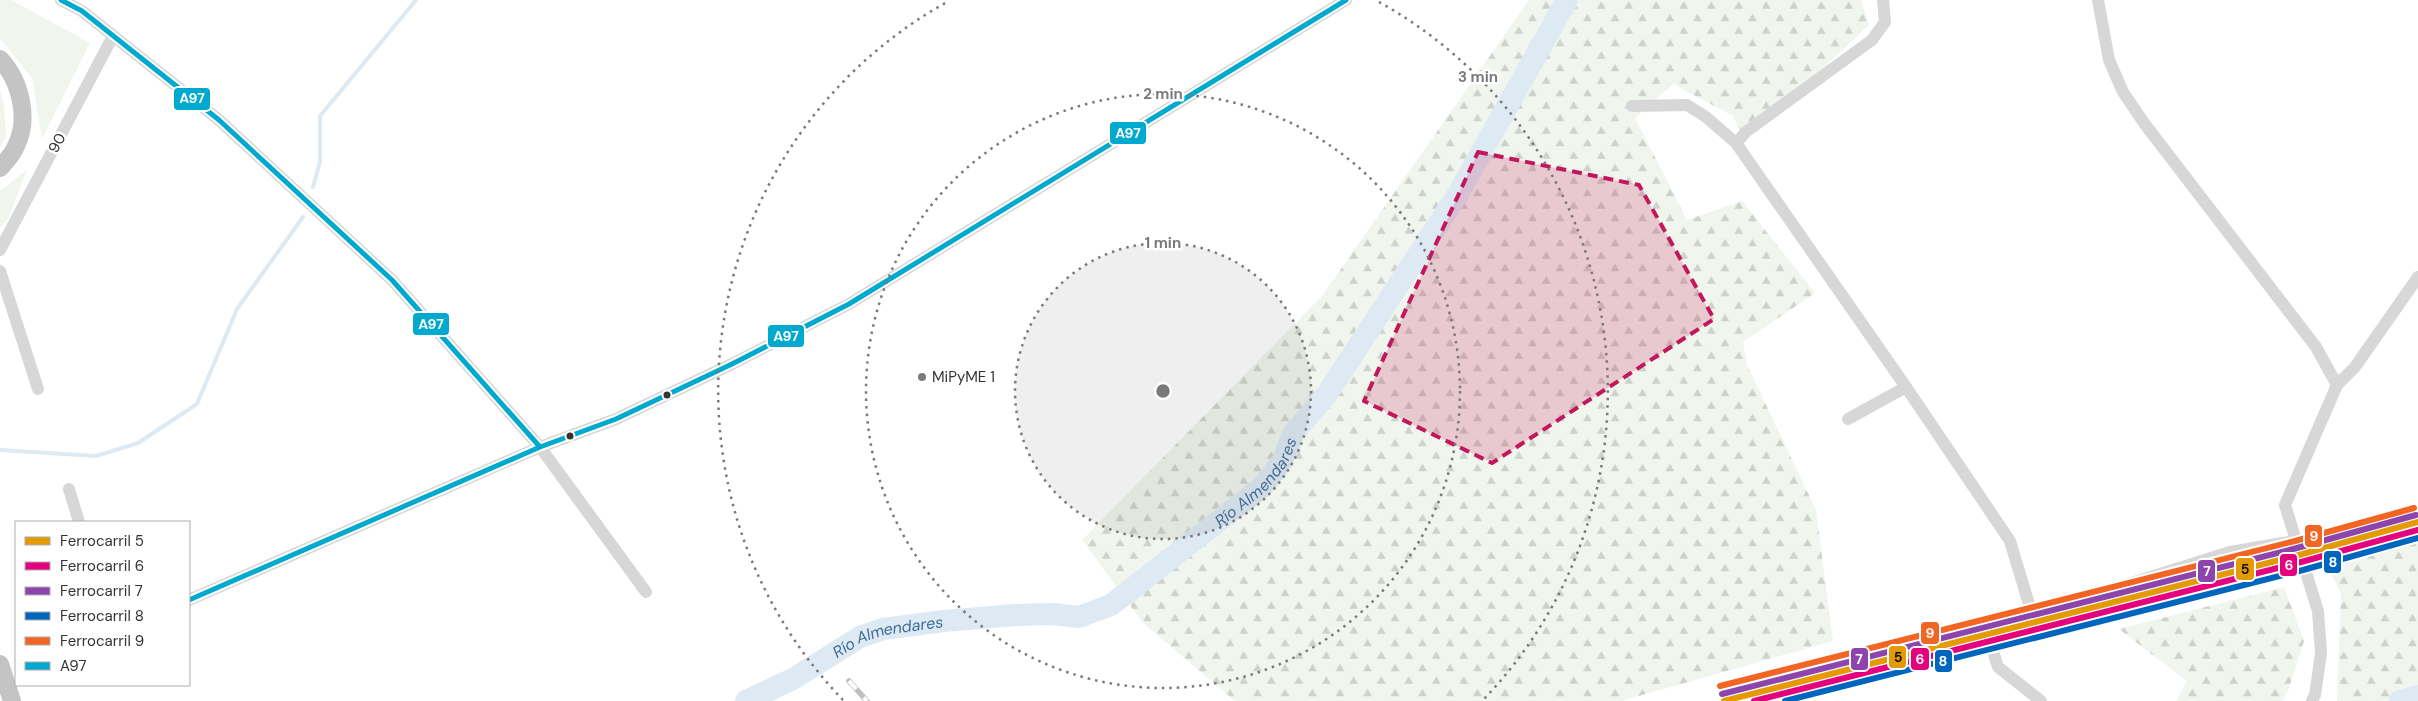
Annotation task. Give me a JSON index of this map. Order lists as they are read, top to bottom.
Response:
{
  "streets": {
    "street": ["90"]
  },
  "water": ["Río Almendares"],
  "places": ["MiPyME 1"],
  "lines": [
    "transit line A97",
    "rail line 9",
    "rail line 7",
    "rail line 5",
    "rail line 6",
    "rail line 8"
  ],
  "legend": [
    "Ferrocarril 5",
    "Ferrocarril 6",
    "Ferrocarril 7",
    "Ferrocarril 8",
    "Ferrocarril 9",
    "A97"
  ],
  "rings": ["3 min", "2 min", "1 min"]
}
